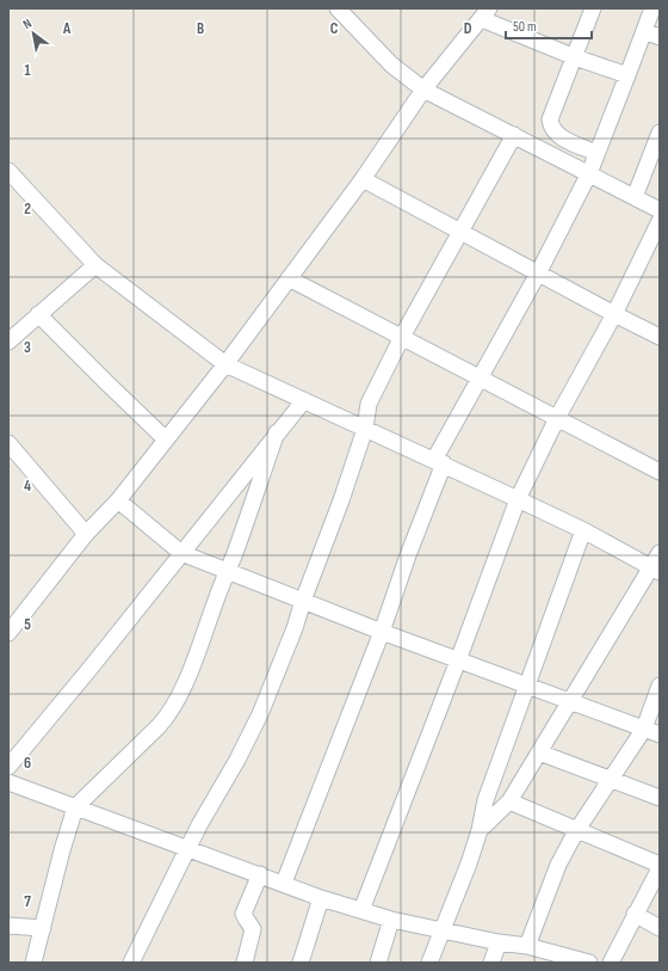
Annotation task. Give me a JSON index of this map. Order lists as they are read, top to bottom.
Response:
{
  "scale_bar": "50 m",
  "north": "top left",
  "grid": {
    "columns": [
      "A",
      "B",
      "C",
      "D"
    ],
    "rows": [
      "1",
      "2",
      "3",
      "4",
      "5",
      "6",
      "7"
    ]
  }
}
